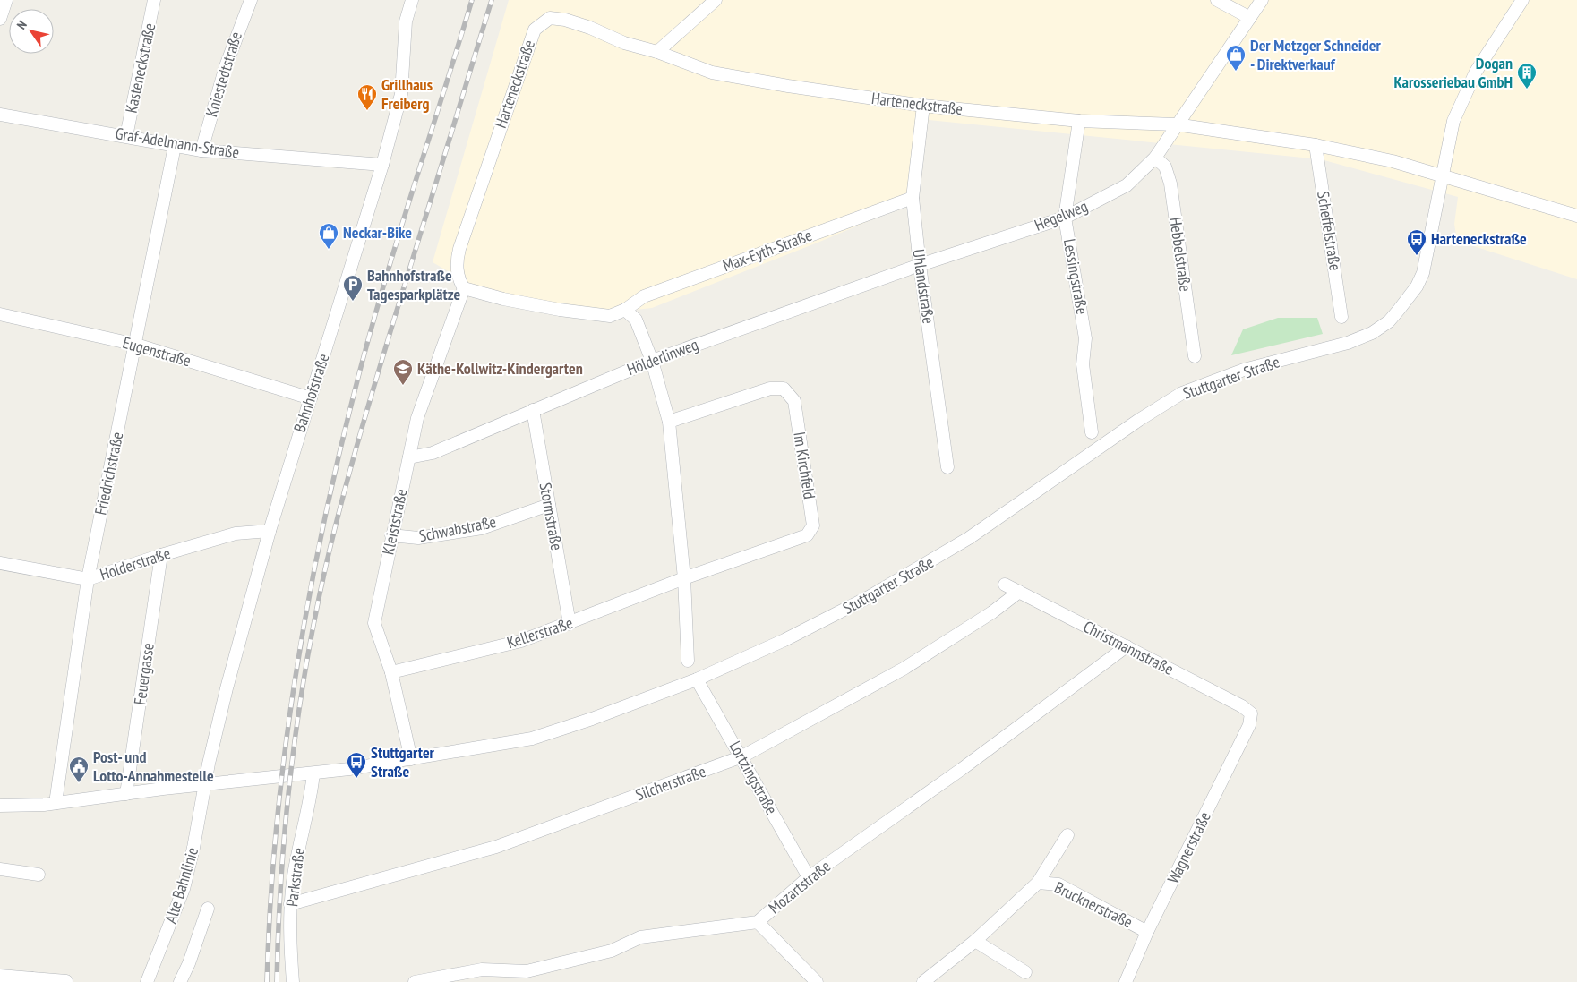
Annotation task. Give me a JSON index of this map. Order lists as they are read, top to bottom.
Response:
{
  "streets": {
    "street": [
      "Kasteneckstraße",
      "Kniestedtstraße",
      "Harteneckstraße",
      "Graf-Adelmann-Straße",
      "Hegelweg",
      "Scheffelstraße",
      "Max-Eyth-Straße",
      "Hebbelstraße",
      "Lessingstraße",
      "Uhlandstraße",
      "Eugenstraße",
      "Hölderlinweg",
      "Stuttgarter Straße",
      "Bahnhofstraße",
      "Im Kirchfeld",
      "Friedrichstraße",
      "Stormstraße",
      "Kleiststraße",
      "Schwabstraße",
      "Holderstraße",
      "Kellerstraße",
      "Christmannstraße",
      "Feuergasse",
      "Lortzingstraße",
      "Silcherstraße",
      "Wagnerstraße",
      "Parkstraße",
      "Alte Bahnlinie",
      "Mozartstraße",
      "Brucknerstraße"
    ]
  },
  "crossings": [
    ["Kasteneckstraße", "Graf-Adelmann-Straße"],
    ["Kniestedtstraße", "Graf-Adelmann-Straße"],
    ["Harteneckstraße", "Hegelweg"],
    ["Harteneckstraße", "Scheffelstraße"],
    ["Harteneckstraße", "Max-Eyth-Straße"],
    ["Harteneckstraße", "Lessingstraße"],
    ["Harteneckstraße", "Uhlandstraße"],
    ["Harteneckstraße", "Stuttgarter Straße"],
    ["Harteneckstraße", "Kleiststraße"],
    ["Graf-Adelmann-Straße", "Bahnhofstraße"],
    ["Graf-Adelmann-Straße", "Friedrichstraße"],
    ["Hegelweg", "Hebbelstraße"],
    ["Hegelweg", "Lessingstraße"],
    ["Hegelweg", "Uhlandstraße"],
    ["Hegelweg", "Hölderlinweg"],
    ["Max-Eyth-Straße", "Uhlandstraße"],
    ["Max-Eyth-Straße", "Kleiststraße"],
    ["Uhlandstraße", "Hölderlinweg"],
    ["Eugenstraße", "Bahnhofstraße"],
    ["Eugenstraße", "Friedrichstraße"],
    ["Hölderlinweg", "Stormstraße"],
    ["Hölderlinweg", "Kleiststraße"],
    ["Stuttgarter Straße", "Bahnhofstraße"],
    ["Stuttgarter Straße", "Friedrichstraße"],
    ["Stuttgarter Straße", "Kleiststraße"],
    ["Stuttgarter Straße", "Feuergasse"],
    ["Stuttgarter Straße", "Lortzingstraße"],
    ["Stuttgarter Straße", "Parkstraße"],
    ["Stuttgarter Straße", "Alte Bahnlinie"],
    ["Bahnhofstraße", "Holderstraße"],
    ["Bahnhofstraße", "Alte Bahnlinie"],
    ["Im Kirchfeld", "Kellerstraße"],
    ["Friedrichstraße", "Holderstraße"],
    ["Stormstraße", "Schwabstraße"],
    ["Stormstraße", "Kellerstraße"],
    ["Kleiststraße", "Schwabstraße"],
    ["Kleiststraße", "Kellerstraße"],
    ["Holderstraße", "Feuergasse"],
    ["Christmannstraße", "Silcherstraße"],
    ["Christmannstraße", "Wagnerstraße"],
    ["Christmannstraße", "Mozartstraße"],
    ["Lortzingstraße", "Silcherstraße"],
    ["Lortzingstraße", "Mozartstraße"],
    ["Silcherstraße", "Parkstraße"],
    ["Wagnerstraße", "Brucknerstraße"]
  ],
  "places": {
    "shop": ["Der Metzger Schneider - Direktverkauf", "Neckar-Bike"],
    "building": ["Dogan Karosseriebau GmbH"],
    "restaurant": ["Grillhaus Freiberg"],
    "bus stop": ["Harteneckstraße", "Stuttgarter Straße"],
    "parking": ["Bahnhofstraße Tagesparkplätze"],
    "school or university": ["Käthe-Kollwitz-Kindergarten"],
    "public building": ["Post- und Lotto-Annahmestelle"]
  },
  "north": "top left"
}
